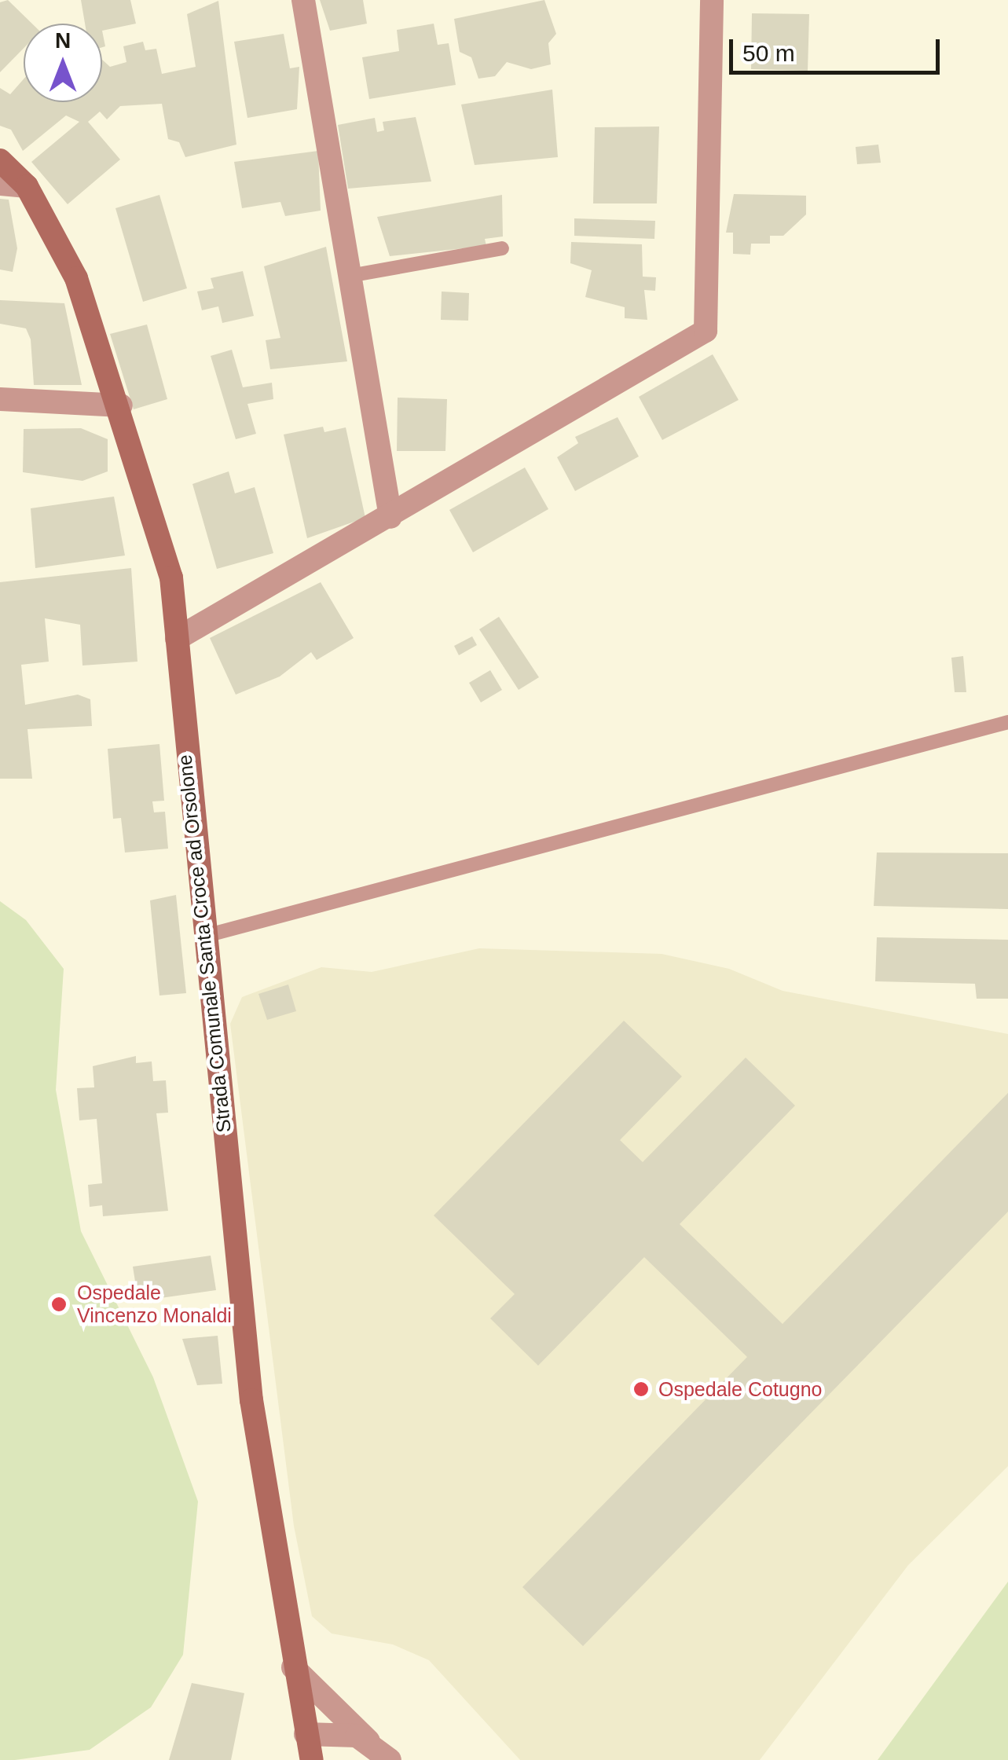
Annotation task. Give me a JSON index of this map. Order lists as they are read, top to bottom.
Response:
{
  "streets": {
    "street": ["Strada Comunale Santa Croce ad Orsolone"]
  },
  "places": ["Ospedale Vincenzo Monaldi", "Ospedale Cotugno"],
  "scale_bar": "50 m",
  "north": "top"
}
